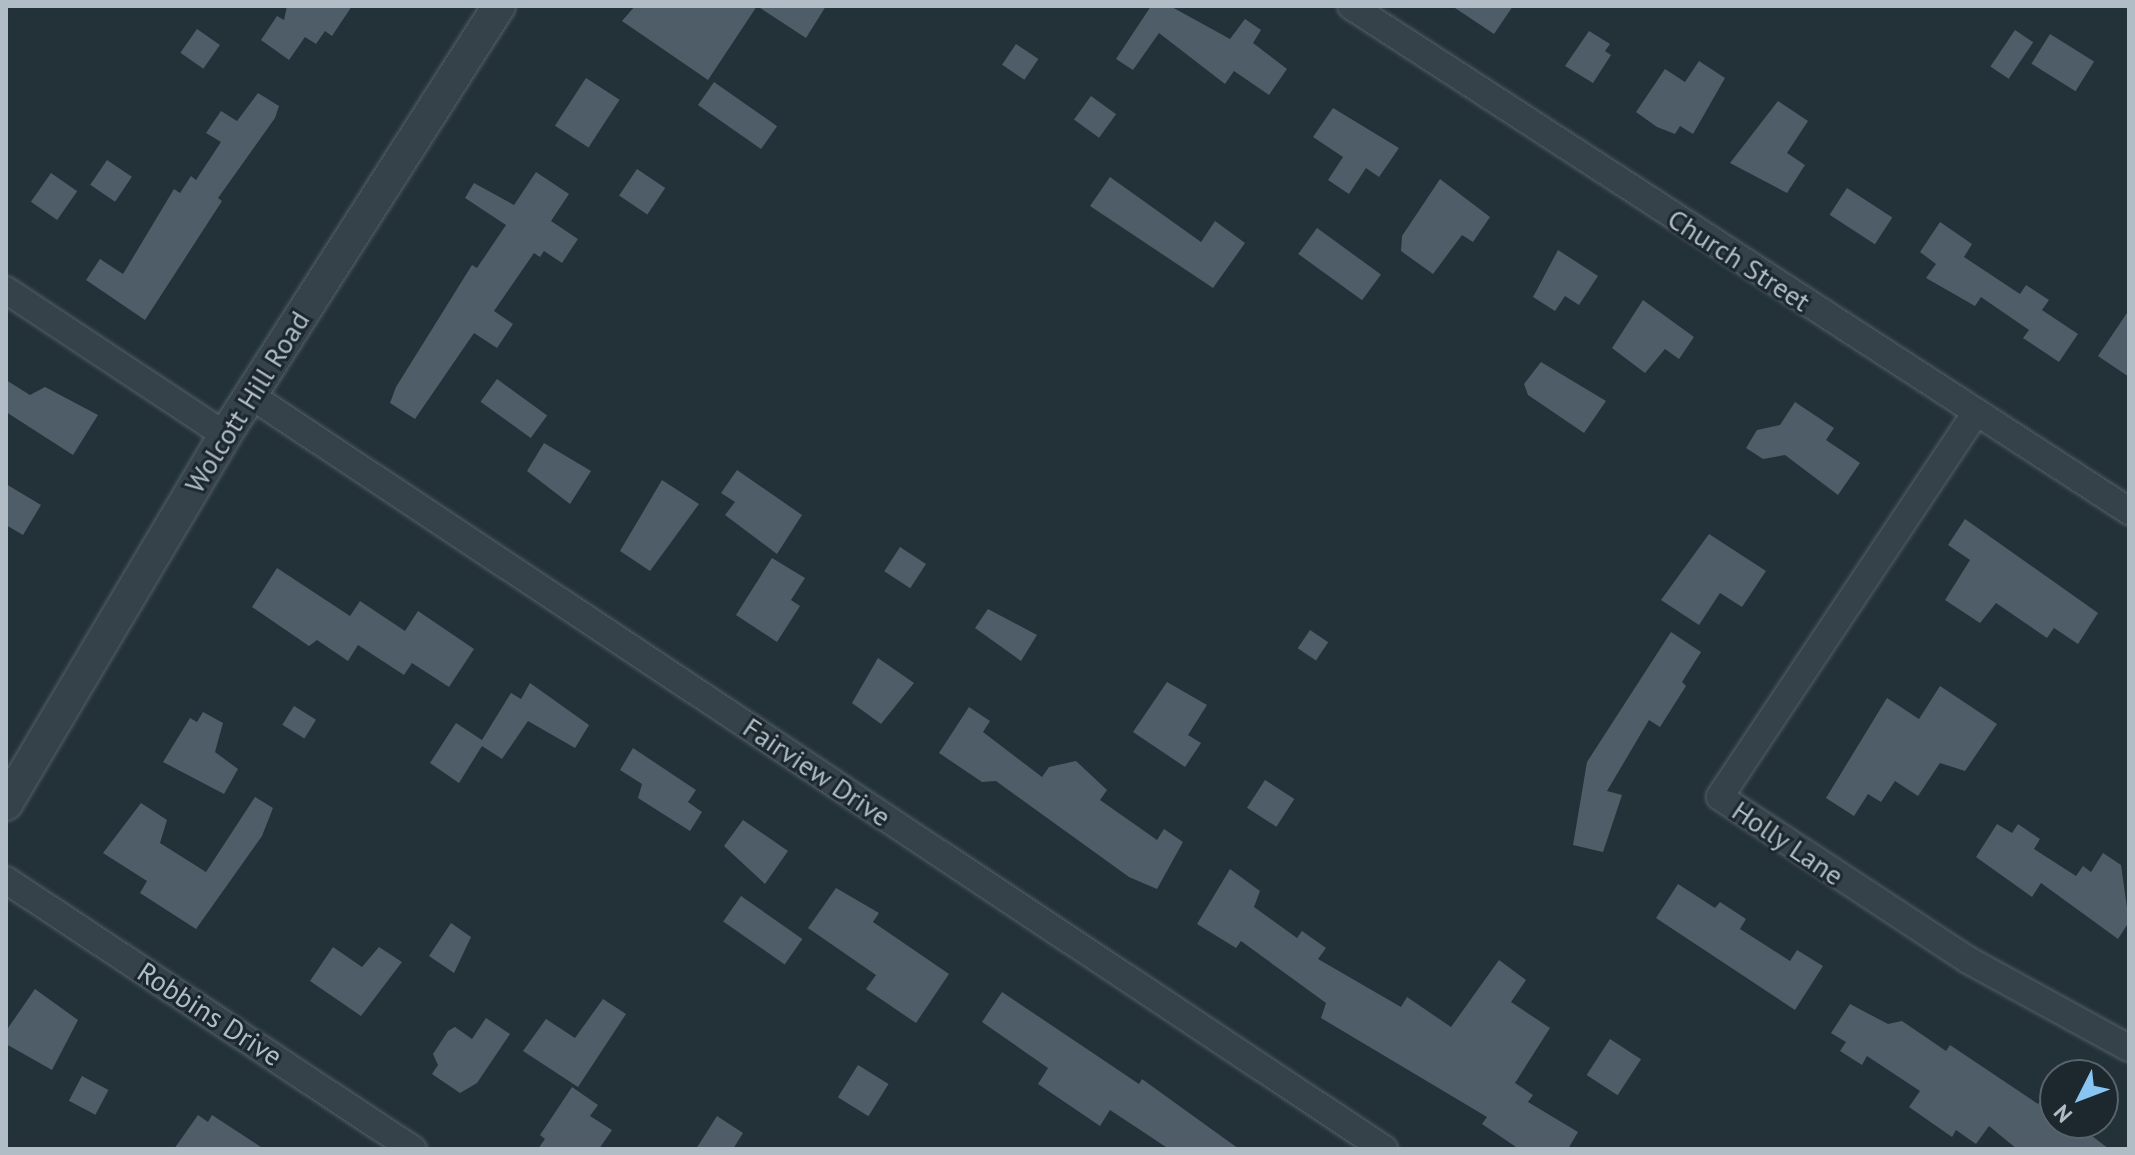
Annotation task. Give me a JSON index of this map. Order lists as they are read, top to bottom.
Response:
{
  "streets": {
    "street": [
      "Church Street",
      "Wolcott Hill Road",
      "Fairview Drive",
      "Holly Lane",
      "Robbins Drive"
    ]
  },
  "crossings": [
    ["Church Street", "Holly Lane"],
    ["Wolcott Hill Road", "Fairview Drive"]
  ],
  "north": "bottom left"
}
